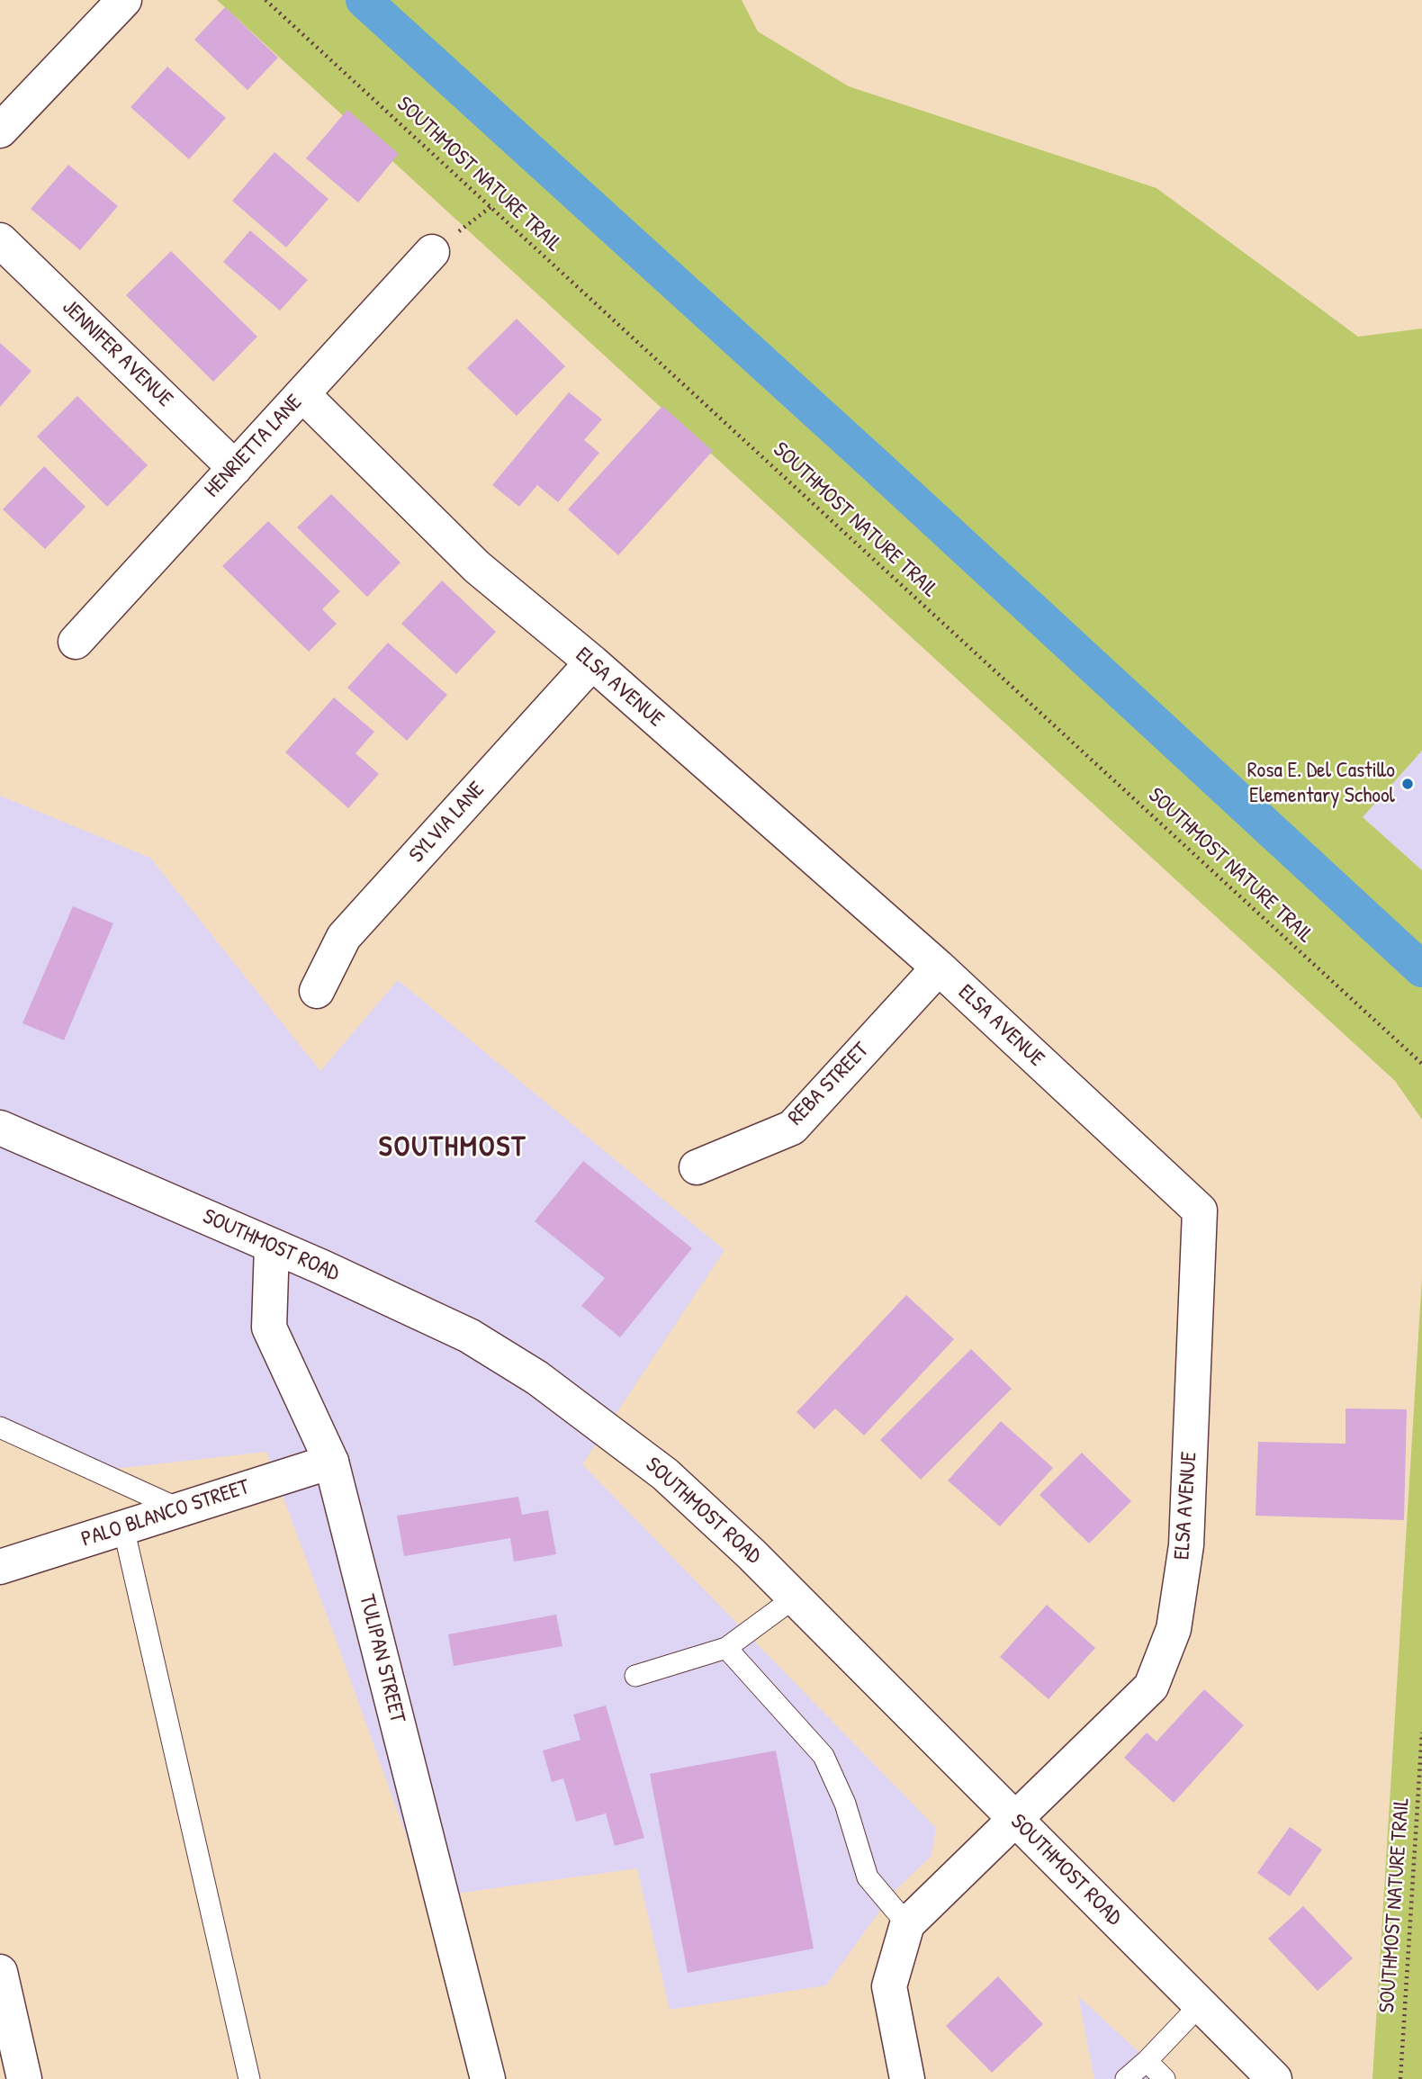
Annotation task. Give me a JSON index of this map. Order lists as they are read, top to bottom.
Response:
{
  "streets": {
    "street": [
      "JENNIFER AVENUE",
      "HENRIETTA LANE",
      "ELSA AVENUE",
      "SYLVIA LANE",
      "REBA STREET",
      "SOUTHMOST ROAD",
      "PALO BLANCO STREET",
      "TULIPAN STREET"
    ],
    "path": ["SOUTHMOST NATURE TRAIL"]
  },
  "crossings": [
    ["JENNIFER AVENUE", "HENRIETTA LANE"],
    ["HENRIETTA LANE", "ELSA AVENUE"],
    ["ELSA AVENUE", "SYLVIA LANE"],
    ["ELSA AVENUE", "REBA STREET"],
    ["ELSA AVENUE", "SOUTHMOST ROAD"],
    ["SOUTHMOST ROAD", "TULIPAN STREET"],
    ["PALO BLANCO STREET", "TULIPAN STREET"]
  ],
  "districts": ["SOUTHMOST"],
  "places": ["Rosa E. Del Castillo Elementary School"]
}
